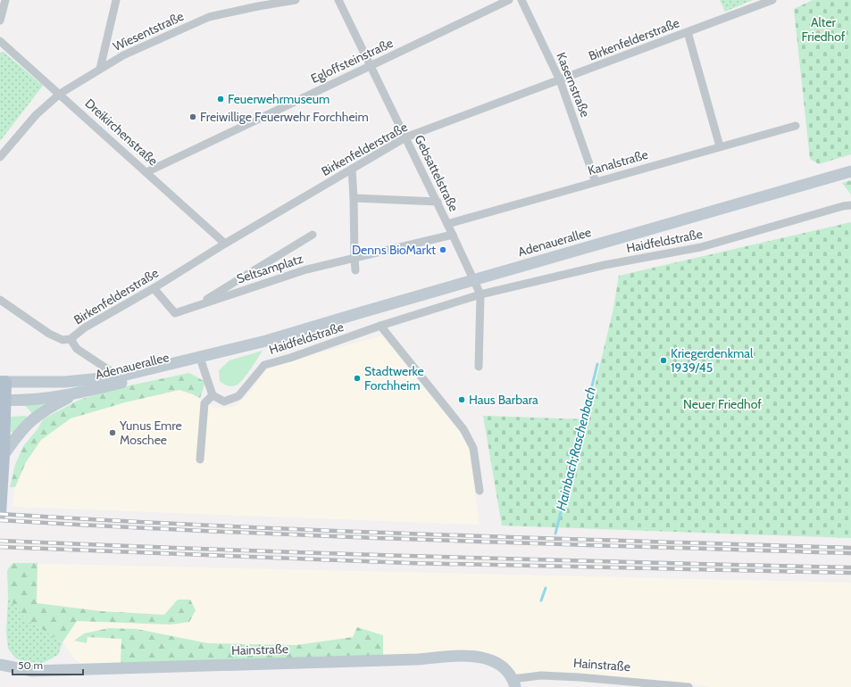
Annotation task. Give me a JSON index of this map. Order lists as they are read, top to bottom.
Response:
{
  "streets": {
    "main road": ["Adenauerallee", "Hainstraße"],
    "street": [
      "Wiesentstraße",
      "Birkenfelderstraße",
      "Egloffsteinstraße",
      "Kasernstraße",
      "Dreikirchenstraße",
      "Kanalstraße",
      "Gebsattelstraße",
      "Haidfeldstraße",
      "Seltsamplatz"
    ]
  },
  "crossings": [
    ["Wiesentstraße", "Dreikirchenstraße"],
    ["Birkenfelderstraße", "Kasernstraße"],
    ["Birkenfelderstraße", "Dreikirchenstraße"],
    ["Birkenfelderstraße", "Gebsattelstraße"],
    ["Birkenfelderstraße", "Seltsamplatz"],
    ["Egloffsteinstraße", "Dreikirchenstraße"],
    ["Egloffsteinstraße", "Gebsattelstraße"],
    ["Kasernstraße", "Kanalstraße"],
    ["Kanalstraße", "Gebsattelstraße"],
    ["Gebsattelstraße", "Adenauerallee"],
    ["Gebsattelstraße", "Seltsamplatz"]
  ],
  "water": ["Hainbach;Raschenbach"],
  "parks": ["Alter Friedhof", "Neuer Friedhof"],
  "places": [
    "Feuerwehrmuseum",
    "Freiwillige Feuerwehr Forchheim",
    "Denns BioMarkt",
    "Kriegerdenkmal 1939/45",
    "Stadtwerke Forchheim",
    "Haus Barbara",
    "Yunus Emre Moschee"
  ],
  "scale_bar": "50 m"
}
